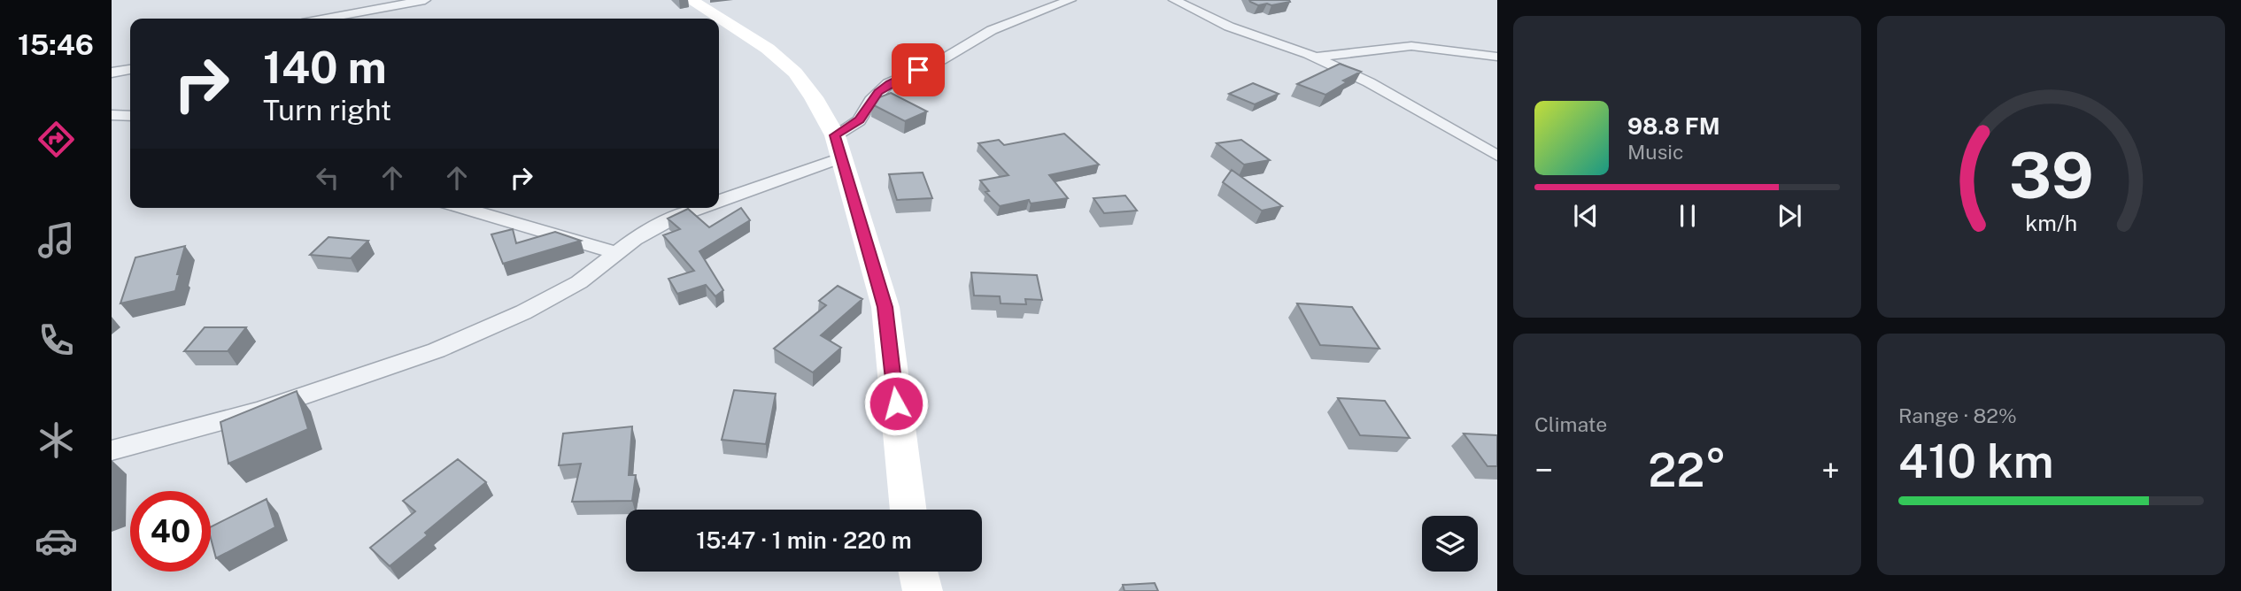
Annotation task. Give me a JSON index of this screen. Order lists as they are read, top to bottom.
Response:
{
  "page": {
    "tabs": "15:46",
    "turn": ["140 m", "Turn right"],
    "song": ["98.8 FM", "Music"],
    "tile": [
      "Climate",
      ["Range · 82%", "410 km"]
    ],
    "heat": ["−", "22°", "+"],
    "limit": "40",
    "trip": "15:47 · 1 min · 220 m",
    "gauge": ["39", "km/h"]
  }
}
